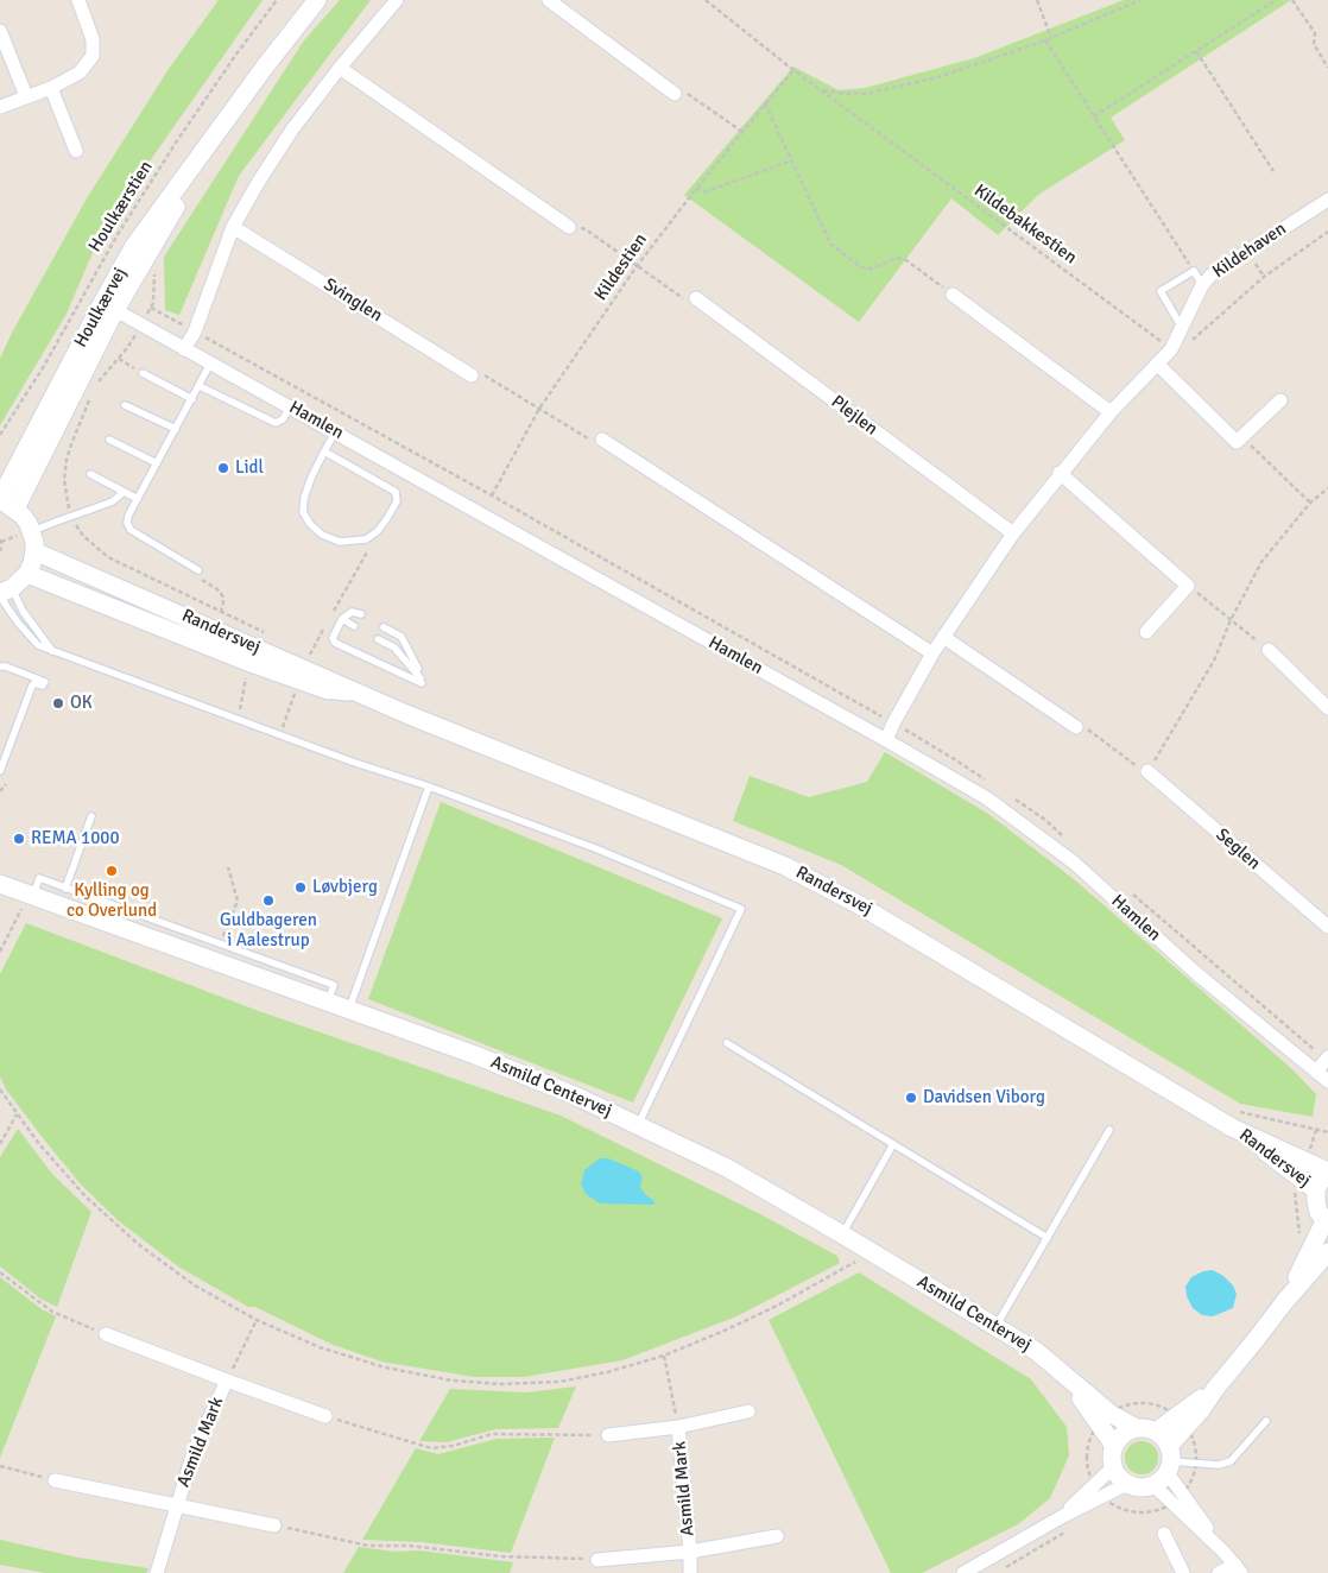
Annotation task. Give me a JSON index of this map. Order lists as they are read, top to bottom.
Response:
{
  "streets": {
    "street": [
      "Kildehaven",
      "Svinglen",
      "Houlkærvej",
      "Plejlen",
      "Hamlen",
      "Randersvej",
      "Seglen",
      "Asmild Centervej",
      "Asmild Mark"
    ],
    "path": ["Houlkærstien", "Kildebakkestien", "Kildestien"]
  },
  "crossings": [
    ["Kildebakkestien", "Kildehaven"],
    ["Kildebakkestien", "Kildestien"],
    ["Houlkærvej", "Hamlen"]
  ],
  "places": [
    "Lidl",
    "OK",
    "REMA 1000",
    "Kylling og co Overlund",
    "Løvbjerg",
    "Guldbageren i Aalestrup",
    "Davidsen Viborg"
  ]
}
